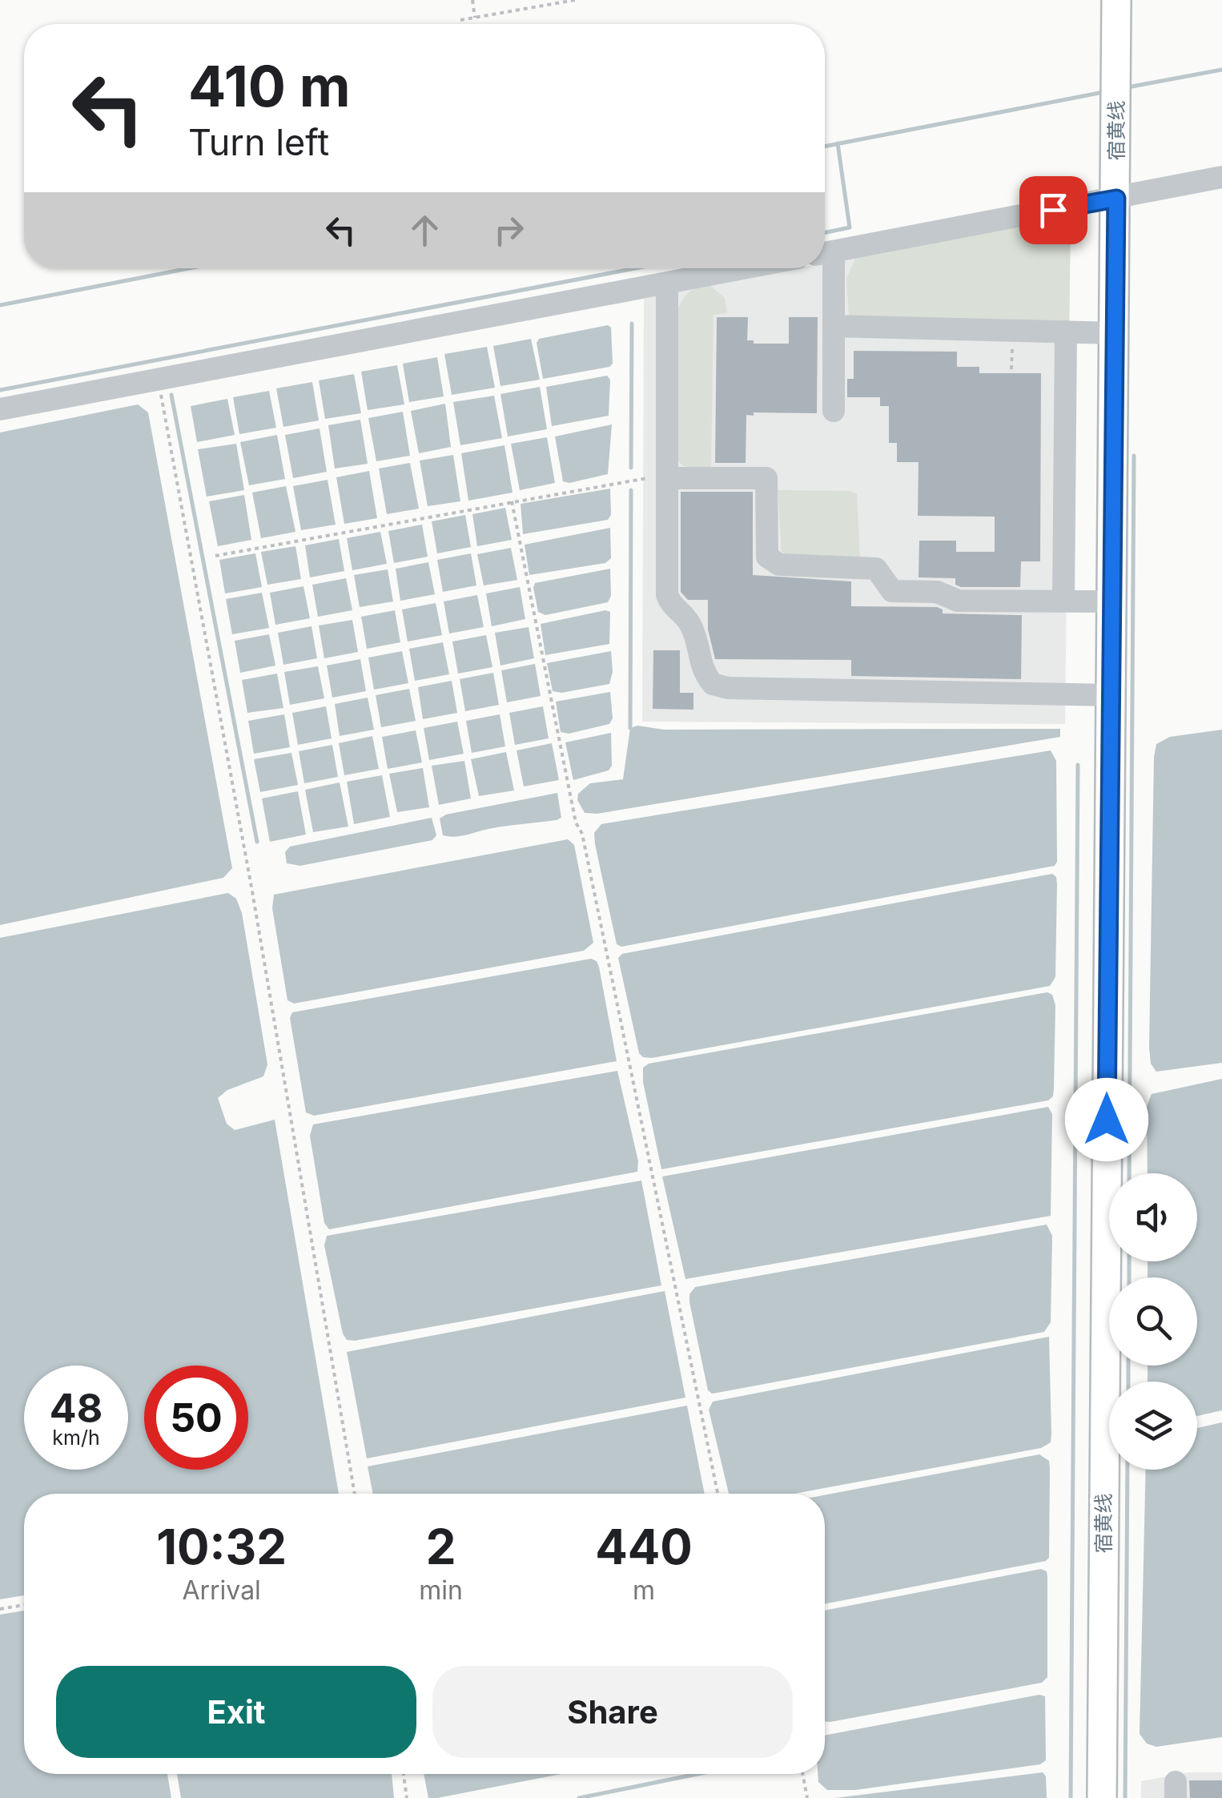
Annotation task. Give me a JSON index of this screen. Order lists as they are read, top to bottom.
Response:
{
  "streets": {
    "main road": ["宿黄线"]
  },
  "page": {
    "turn": ["410 m", "Turn left"],
    "speed": "48 km/h",
    "limit": "50",
    "eta": [
      "10:32",
      "Arrival",
      "2",
      "min",
      "440",
      "m"
    ],
    "buttons": ["Exit", "Share"]
  }
}
